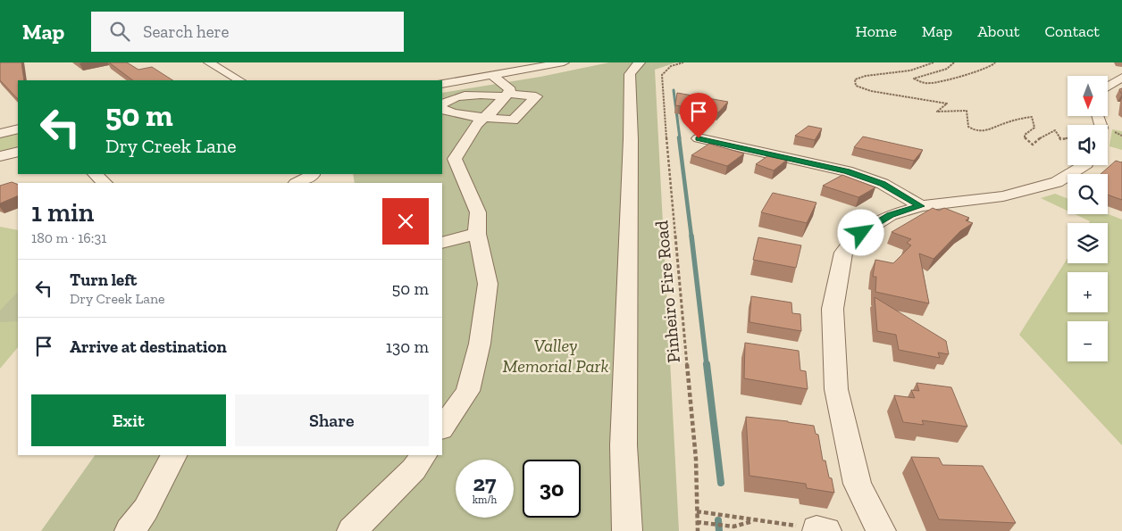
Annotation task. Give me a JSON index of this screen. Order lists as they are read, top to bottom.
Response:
{
  "streets": {
    "path": ["Pinheiro Fire Road"]
  },
  "parks": ["Valley Memorial Park"],
  "north": "bottom",
  "page": {
    "header": "Map",
    "search": "Search here",
    "nav": [
      "Home",
      "Map",
      "About",
      "Contact"
    ],
    "map_buttons": ["+", "−"],
    "turn": ["50 m", "Dry Creek Lane"],
    "heading": ["1 min", "180 m · 16:31"],
    "list": [
      {
        "name": "Turn left",
        "note": "Dry Creek Lane",
        "value": "50 m"
      },
      {
        "name": "Arrive at destination",
        "value": "130 m"
      }
    ],
    "buttons": ["Exit", "Share"],
    "speed": "27 km/h",
    "limit": "30"
  }
}
